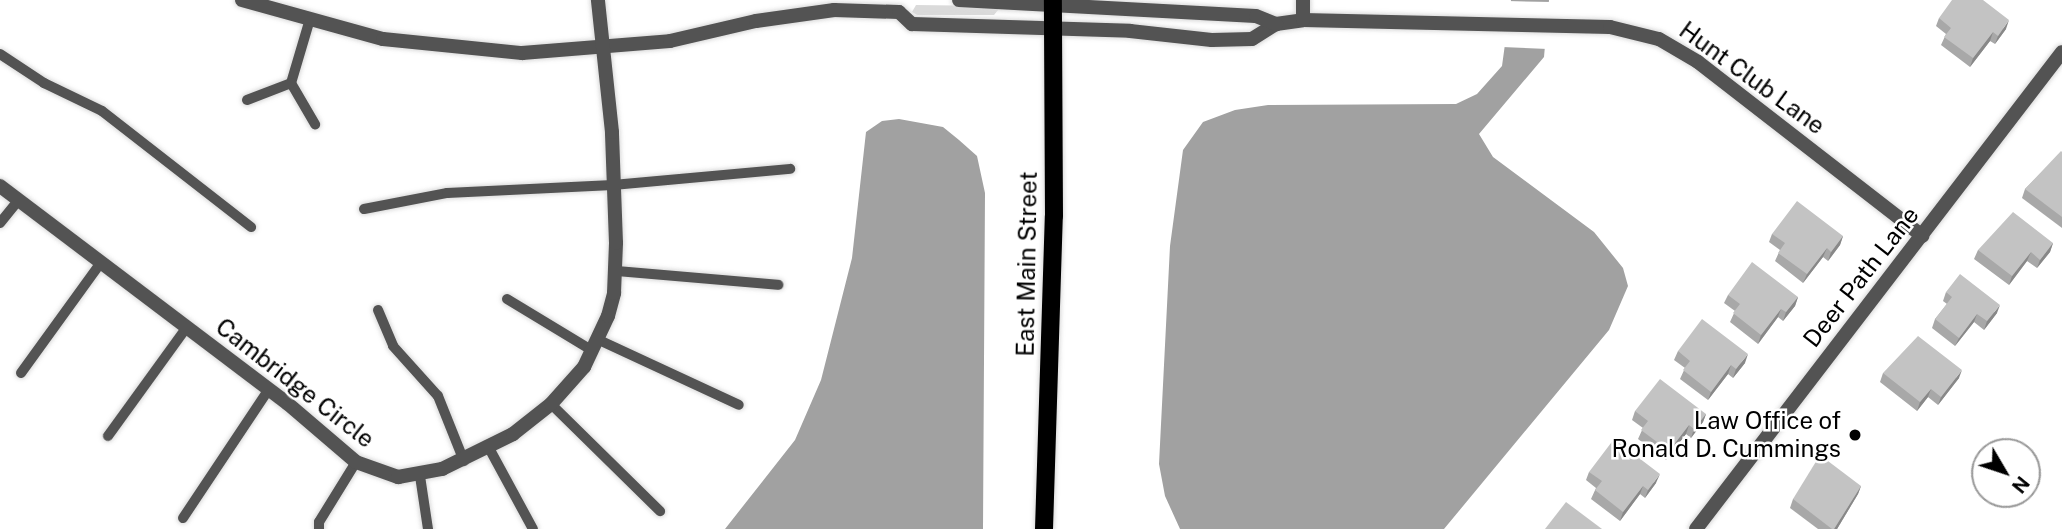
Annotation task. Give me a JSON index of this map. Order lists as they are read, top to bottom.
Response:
{
  "streets": {
    "main road": ["East Main Street"],
    "street": ["Hunt Club Lane", "Deer Path Lane", "Cambridge Circle"]
  },
  "crossings": [
    ["Hunt Club Lane", "East Main Street"],
    ["Hunt Club Lane", "Deer Path Lane"],
    ["Hunt Club Lane", "Cambridge Circle"]
  ],
  "places": ["Law Office of Ronald D. Cummings"],
  "north": "bottom right"
}
